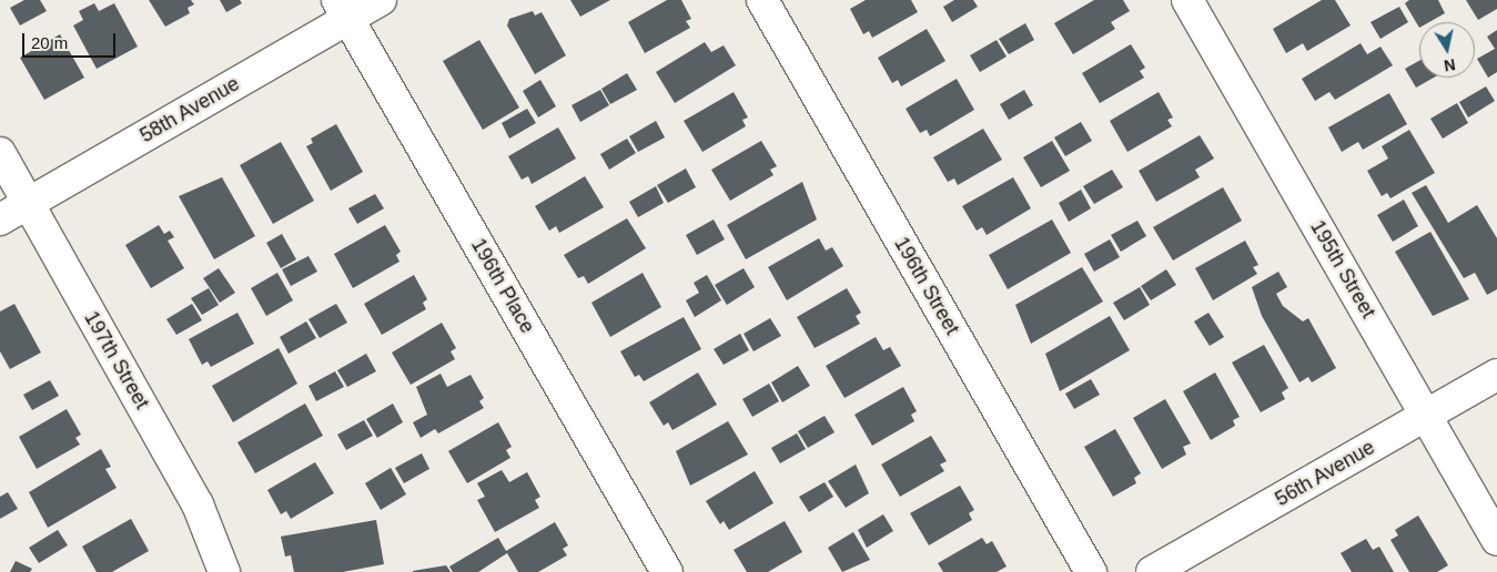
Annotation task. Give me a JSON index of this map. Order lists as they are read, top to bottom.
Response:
{
  "streets": {
    "street": [
      "58th Avenue",
      "195th Street",
      "196th Place",
      "196th Street",
      "197th Street",
      "56th Avenue"
    ]
  },
  "crossings": [
    ["58th Avenue", "196th Place"],
    ["58th Avenue", "197th Street"],
    ["195th Street", "56th Avenue"]
  ],
  "scale_bar": "20 m",
  "north": "bottom"
}
